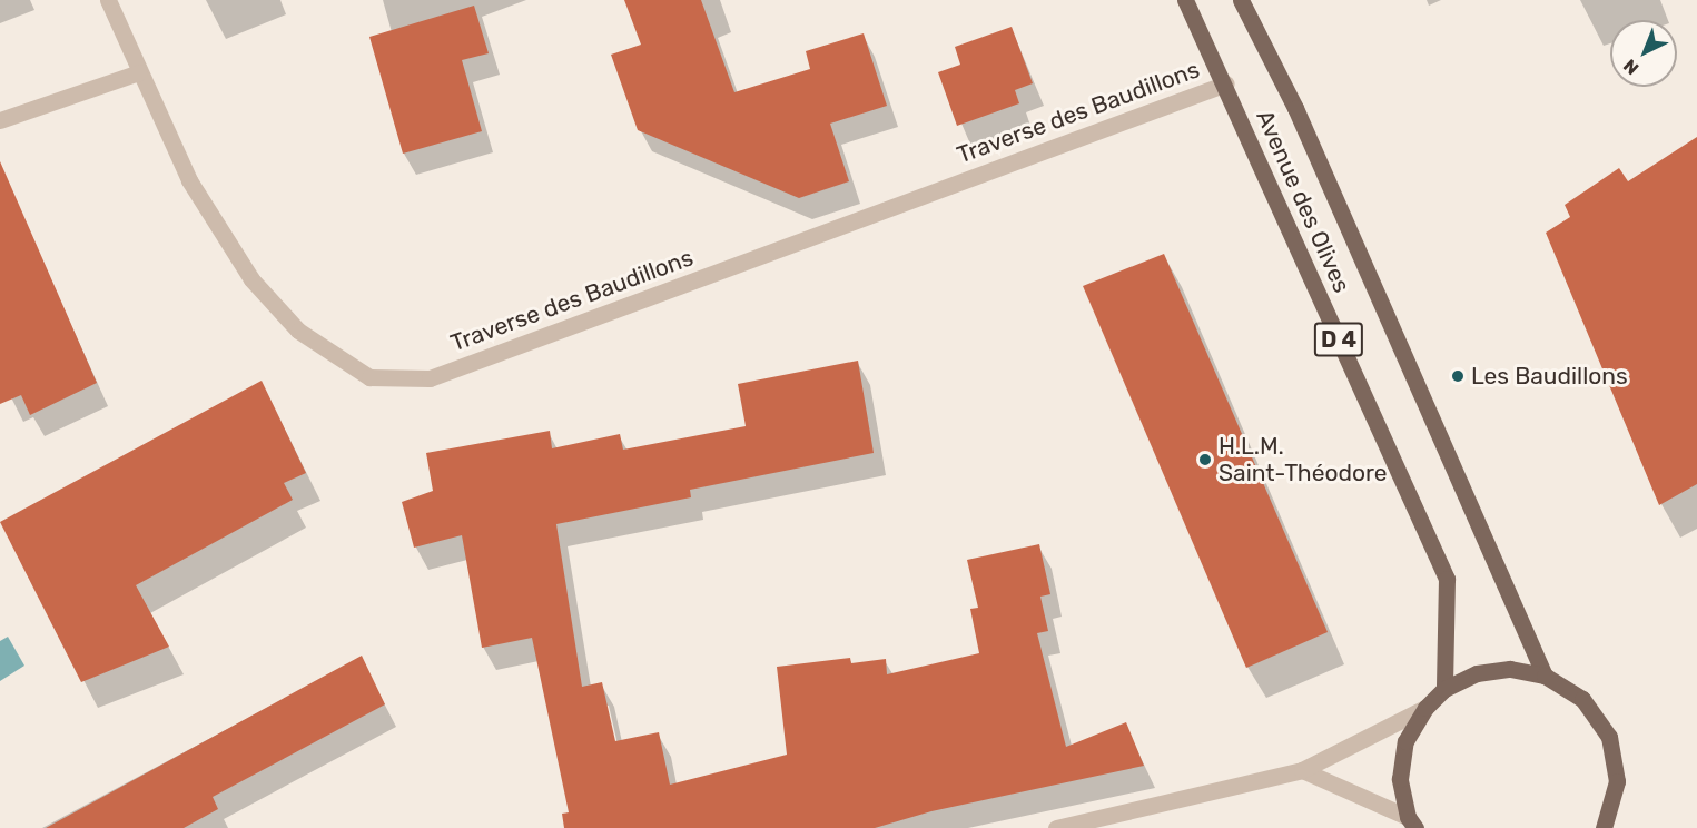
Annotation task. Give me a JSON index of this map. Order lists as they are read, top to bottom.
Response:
{
  "streets": {
    "main road": ["Avenue des Olives", "D 4"],
    "street": ["Traverse des Baudillons"]
  },
  "crossings": [
    ["Traverse des Baudillons", "Avenue des Olives"]
  ],
  "places": ["Les Baudillons", "H.L.M. Saint-Théodore"],
  "north": "bottom left"
}
